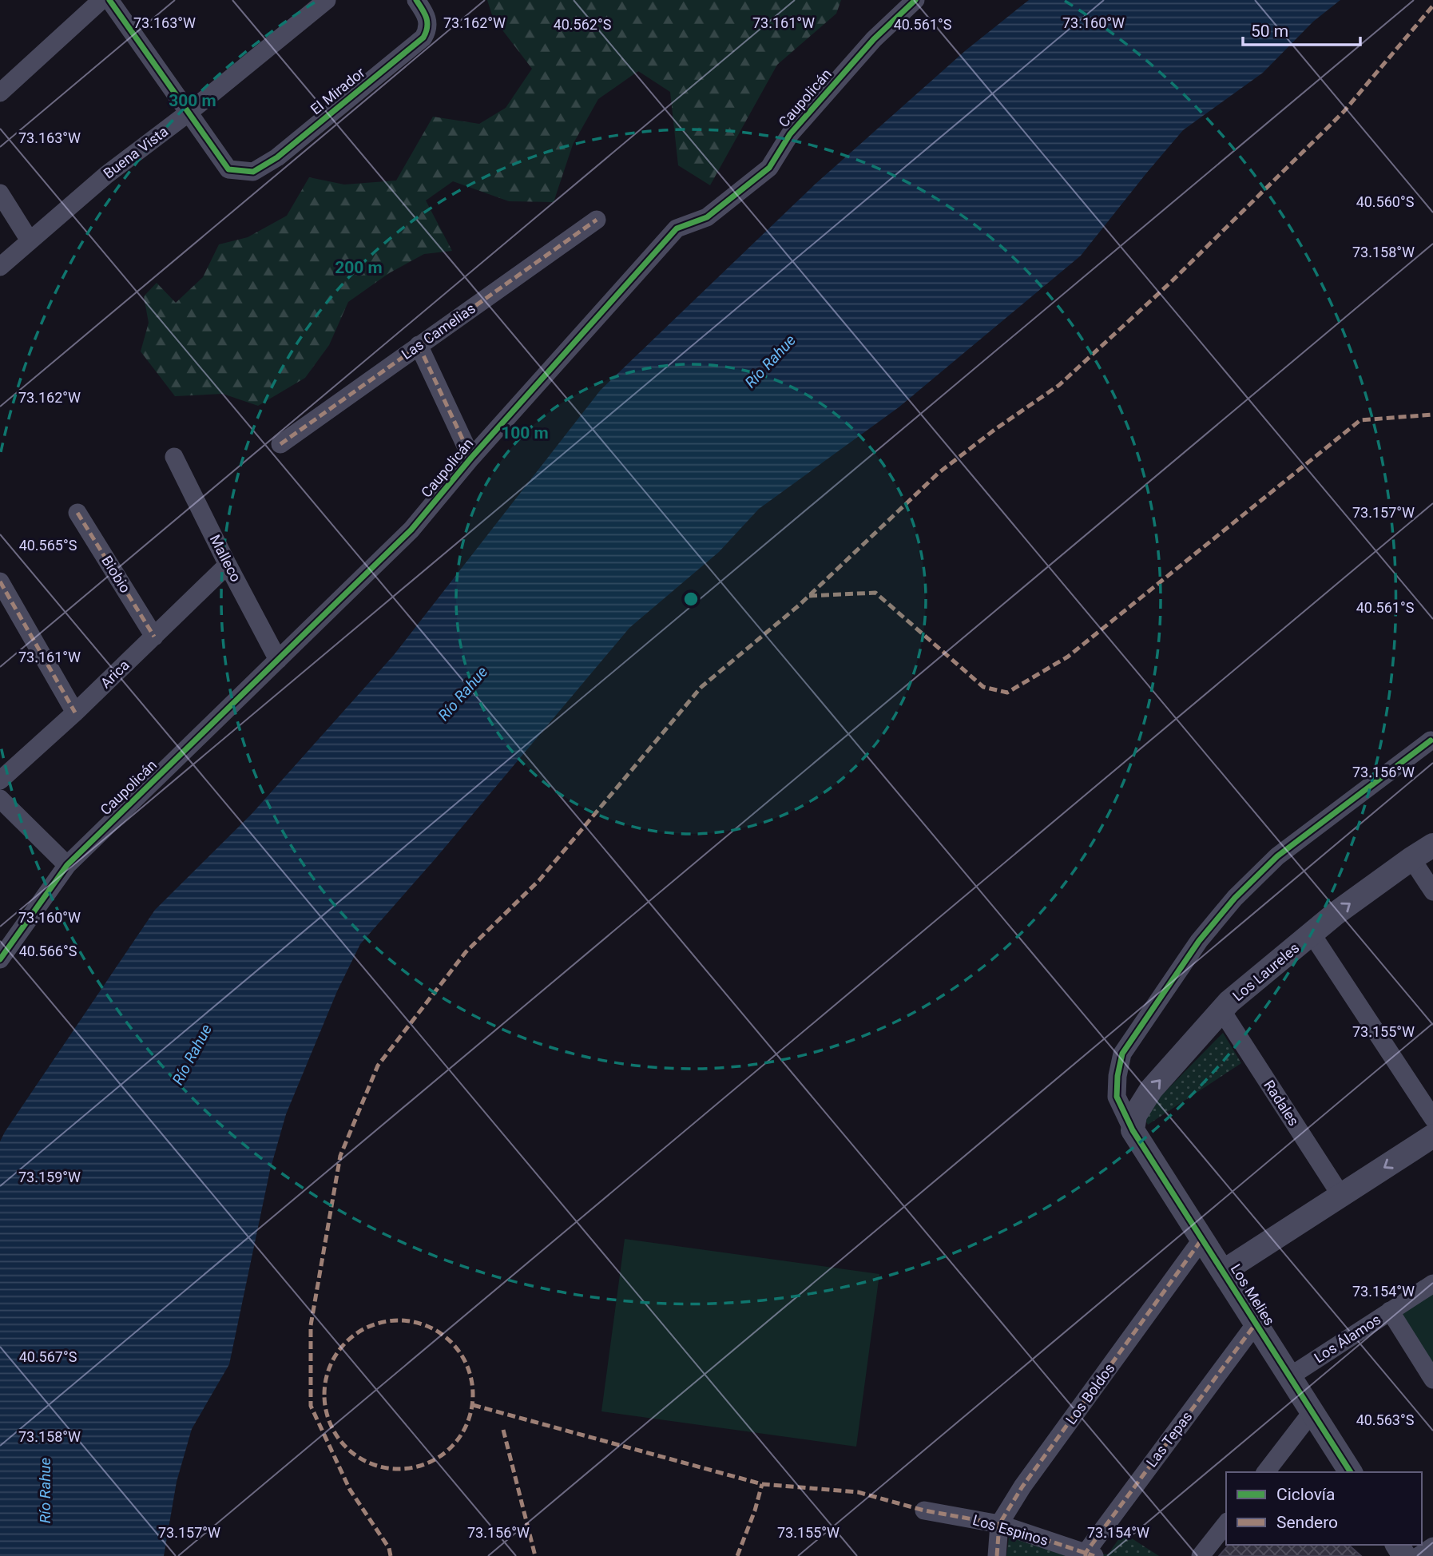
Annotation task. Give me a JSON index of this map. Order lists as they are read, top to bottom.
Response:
{
  "streets": {
    "street": [
      "El Mirador",
      "Caupolicán",
      "Buena Vista",
      "Las Camelias",
      "Malleco",
      "Biobio",
      "Arica",
      "Los Laureles",
      "Radales",
      "Los Melies",
      "Los Álamos",
      "Los Boldos",
      "Las Tepas",
      "Los Espinos"
    ]
  },
  "crossings": [
    ["El Mirador", "Buena Vista"],
    ["Caupolicán", "Malleco"],
    ["Malleco", "Arica"],
    ["Biobio", "Arica"],
    ["Los Laureles", "Radales"],
    ["Los Laureles", "Los Melies"],
    ["Los Melies", "Los Álamos"],
    ["Los Melies", "Los Boldos"],
    ["Los Melies", "Las Tepas"],
    ["Los Boldos", "Los Espinos"],
    ["Las Tepas", "Los Espinos"]
  ],
  "water": ["Río Rahue"],
  "legend": ["Ciclovía", "Sendero"],
  "scale_bar": "50 m",
  "coordinates": [
    "73.163°W",
    "73.162°W",
    "73.160°W",
    "73.161°W",
    "40.562°S",
    "40.561°S",
    "40.560°S",
    "73.158°W",
    "73.157°W",
    "40.565°S",
    "73.156°W",
    "40.566°S",
    "73.155°W",
    "73.159°W",
    "73.154°W",
    "40.567°S",
    "40.563°S"
  ],
  "rings": ["300 m", "200 m", "100 m"]
}
